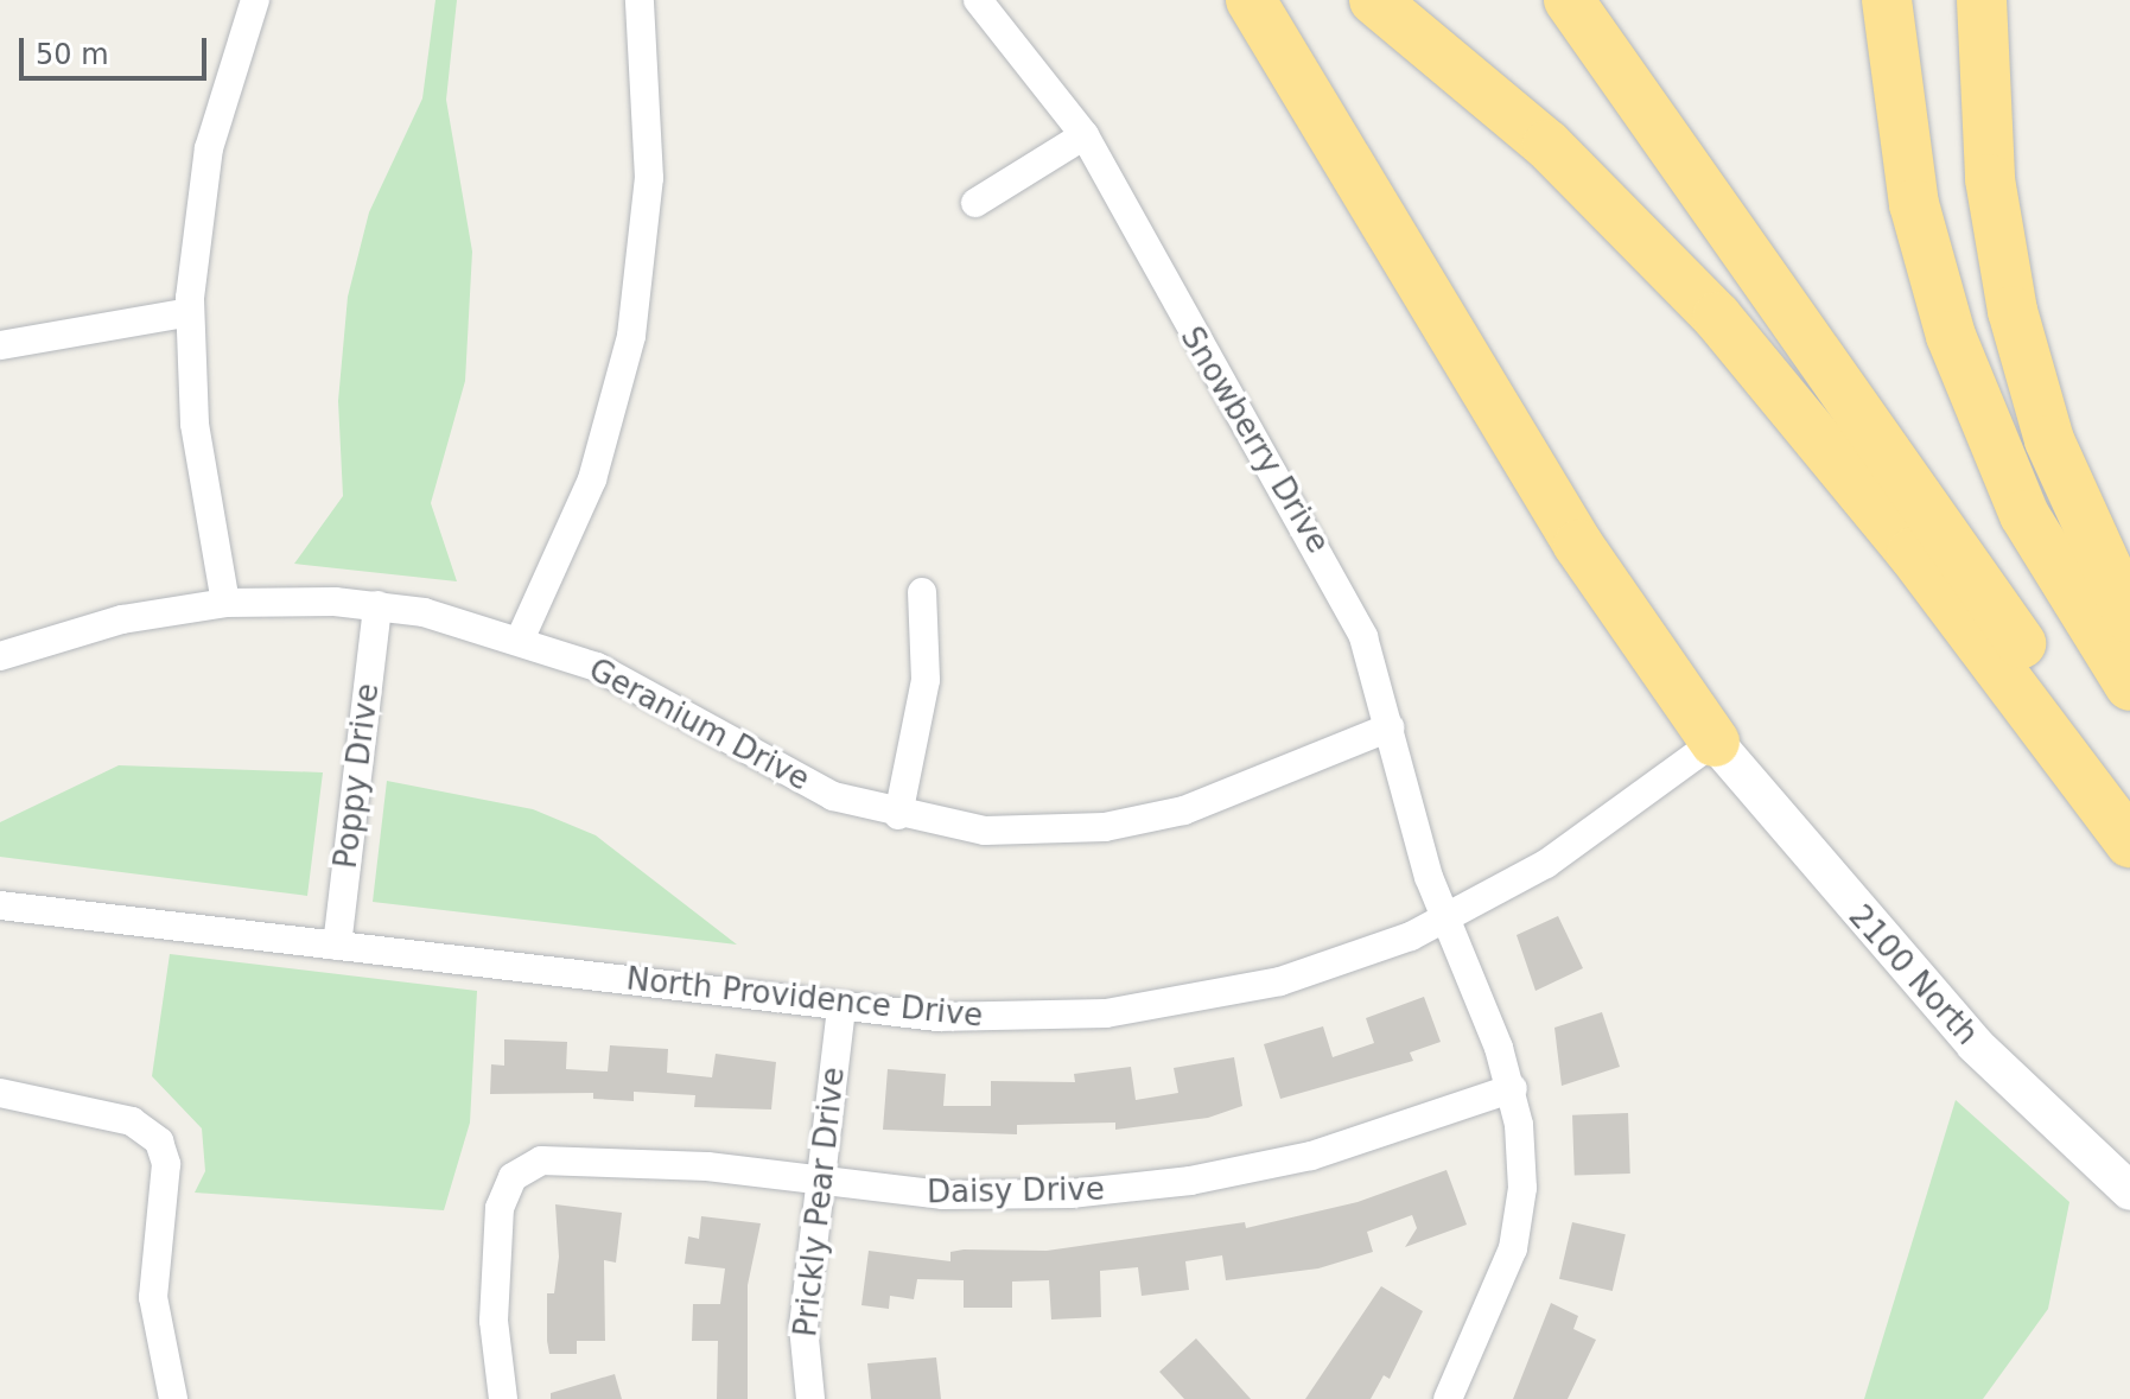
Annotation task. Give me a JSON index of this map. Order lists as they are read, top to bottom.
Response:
{
  "streets": {
    "main road": ["2100 North"],
    "street": [
      "Snowberry Drive",
      "Geranium Drive",
      "Poppy Drive",
      "North Providence Drive",
      "Daisy Drive",
      "Prickly Pear Drive"
    ]
  },
  "crossings": [
    ["Snowberry Drive", "Geranium Drive"],
    ["Snowberry Drive", "North Providence Drive"],
    ["Snowberry Drive", "Daisy Drive"],
    ["Geranium Drive", "Poppy Drive"],
    ["Poppy Drive", "North Providence Drive"],
    ["2100 North", "North Providence Drive"],
    ["North Providence Drive", "Prickly Pear Drive"],
    ["Daisy Drive", "Prickly Pear Drive"]
  ],
  "scale_bar": "50 m"
}
